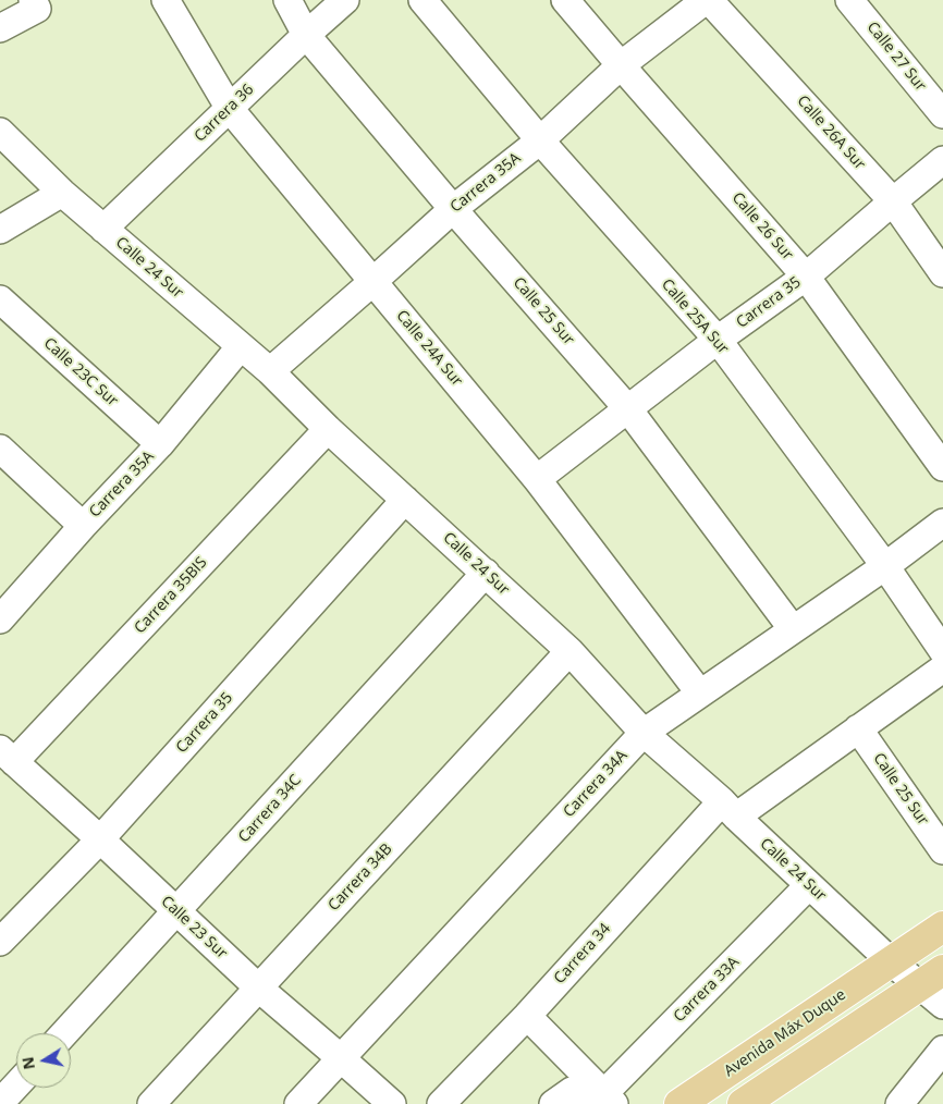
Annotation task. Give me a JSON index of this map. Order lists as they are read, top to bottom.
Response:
{
  "streets": {
    "main road": ["Avenida Máx Duque"],
    "street": [
      "Calle 27 Sur",
      "Carrera 36",
      "Calle 26A Sur",
      "Carrera 35A",
      "Calle 26 Sur",
      "Calle 24 Sur",
      "Carrera 35",
      "Calle 25 Sur",
      "Calle 25A Sur",
      "Calle 24A Sur",
      "Calle 23C Sur",
      "Carrera 35BIS",
      "Carrera 34A",
      "Carrera 34C",
      "Carrera 34B",
      "Calle 23 Sur",
      "Carrera 34",
      "Carrera 33A"
    ]
  },
  "crossings": [
    ["Carrera 36", "Calle 24 Sur"],
    ["Carrera 36", "Calle 25 Sur"],
    ["Carrera 36", "Calle 24A Sur"],
    ["Calle 26A Sur", "Carrera 35A"],
    ["Calle 26A Sur", "Carrera 35"],
    ["Carrera 35A", "Calle 26 Sur"],
    ["Carrera 35A", "Calle 24 Sur"],
    ["Carrera 35A", "Calle 25 Sur"],
    ["Carrera 35A", "Calle 25A Sur"],
    ["Carrera 35A", "Calle 24A Sur"],
    ["Carrera 35A", "Calle 23C Sur"],
    ["Calle 26 Sur", "Carrera 35"],
    ["Calle 24 Sur", "Carrera 35"],
    ["Calle 24 Sur", "Carrera 35BIS"],
    ["Calle 24 Sur", "Carrera 34A"],
    ["Calle 24 Sur", "Carrera 34C"],
    ["Calle 24 Sur", "Carrera 34B"],
    ["Calle 24 Sur", "Carrera 34"],
    ["Calle 24 Sur", "Carrera 33A"],
    ["Calle 24 Sur", "Avenida Máx Duque"],
    ["Carrera 35", "Calle 25 Sur"],
    ["Carrera 35", "Calle 25A Sur"],
    ["Carrera 35", "Calle 24A Sur"],
    ["Carrera 35", "Calle 23 Sur"],
    ["Calle 25 Sur", "Carrera 34A"],
    ["Calle 25 Sur", "Carrera 34"],
    ["Calle 25A Sur", "Carrera 34A"],
    ["Calle 24A Sur", "Carrera 34A"],
    ["Carrera 35BIS", "Calle 23 Sur"],
    ["Carrera 34A", "Calle 23 Sur"],
    ["Carrera 34C", "Calle 23 Sur"],
    ["Carrera 34B", "Calle 23 Sur"]
  ],
  "north": "left"
}
